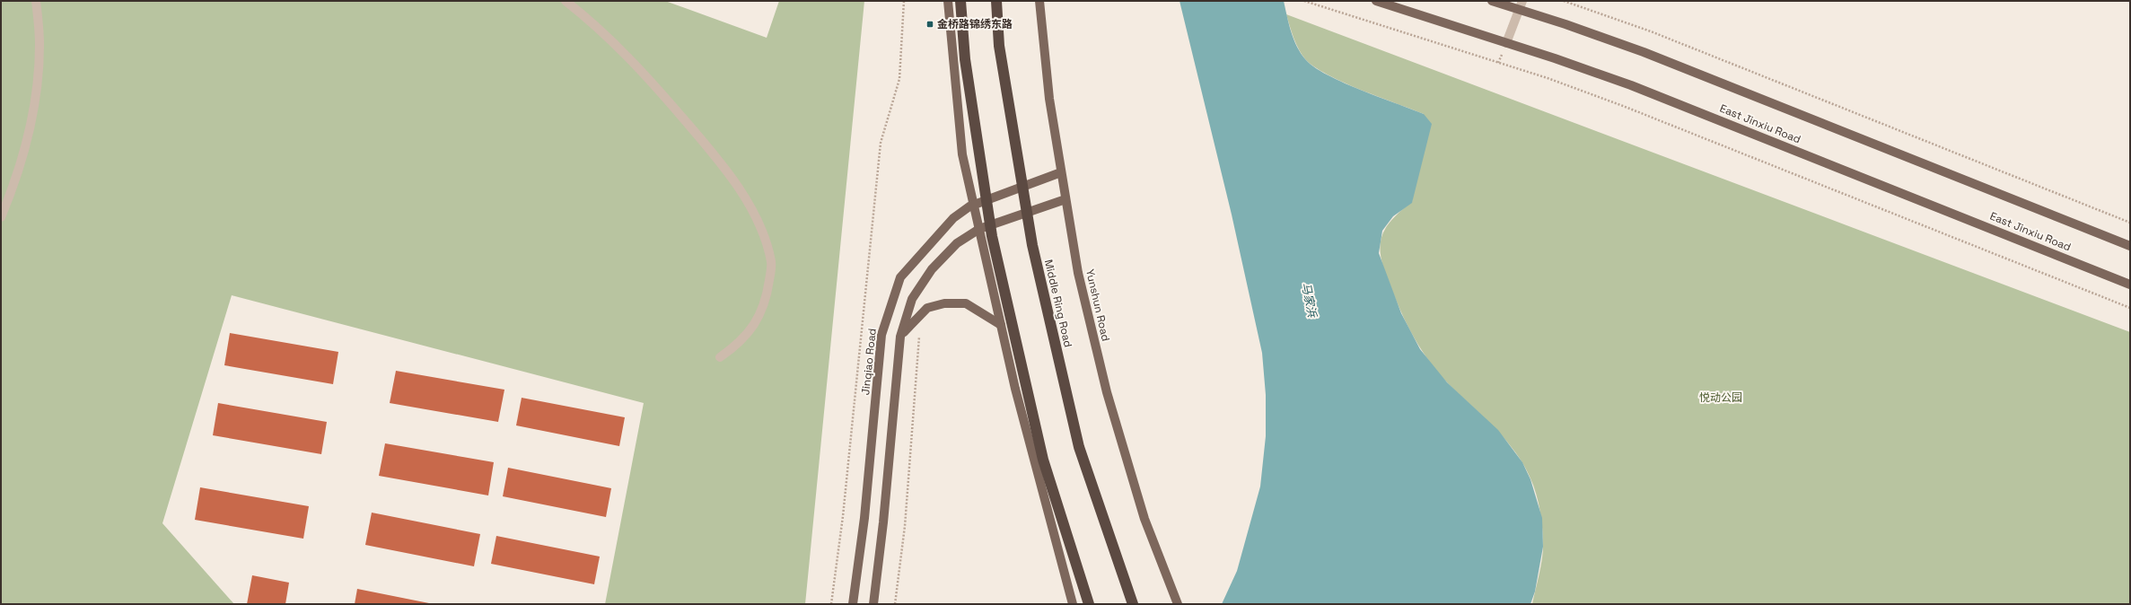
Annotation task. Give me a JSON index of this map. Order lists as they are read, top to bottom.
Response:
{
  "streets": {
    "highway": ["Middle Ring Road"],
    "main road": ["East Jinxiu Road", "Yunshun Road", "Jinqiao Road"]
  },
  "crossings": [
    ["Yunshun Road", "Jinqiao Road"]
  ],
  "water": ["马家浜"],
  "parks": ["悦动公园"],
  "places": {
    "transit": ["金桥路锦绣东路"]
  }
}
